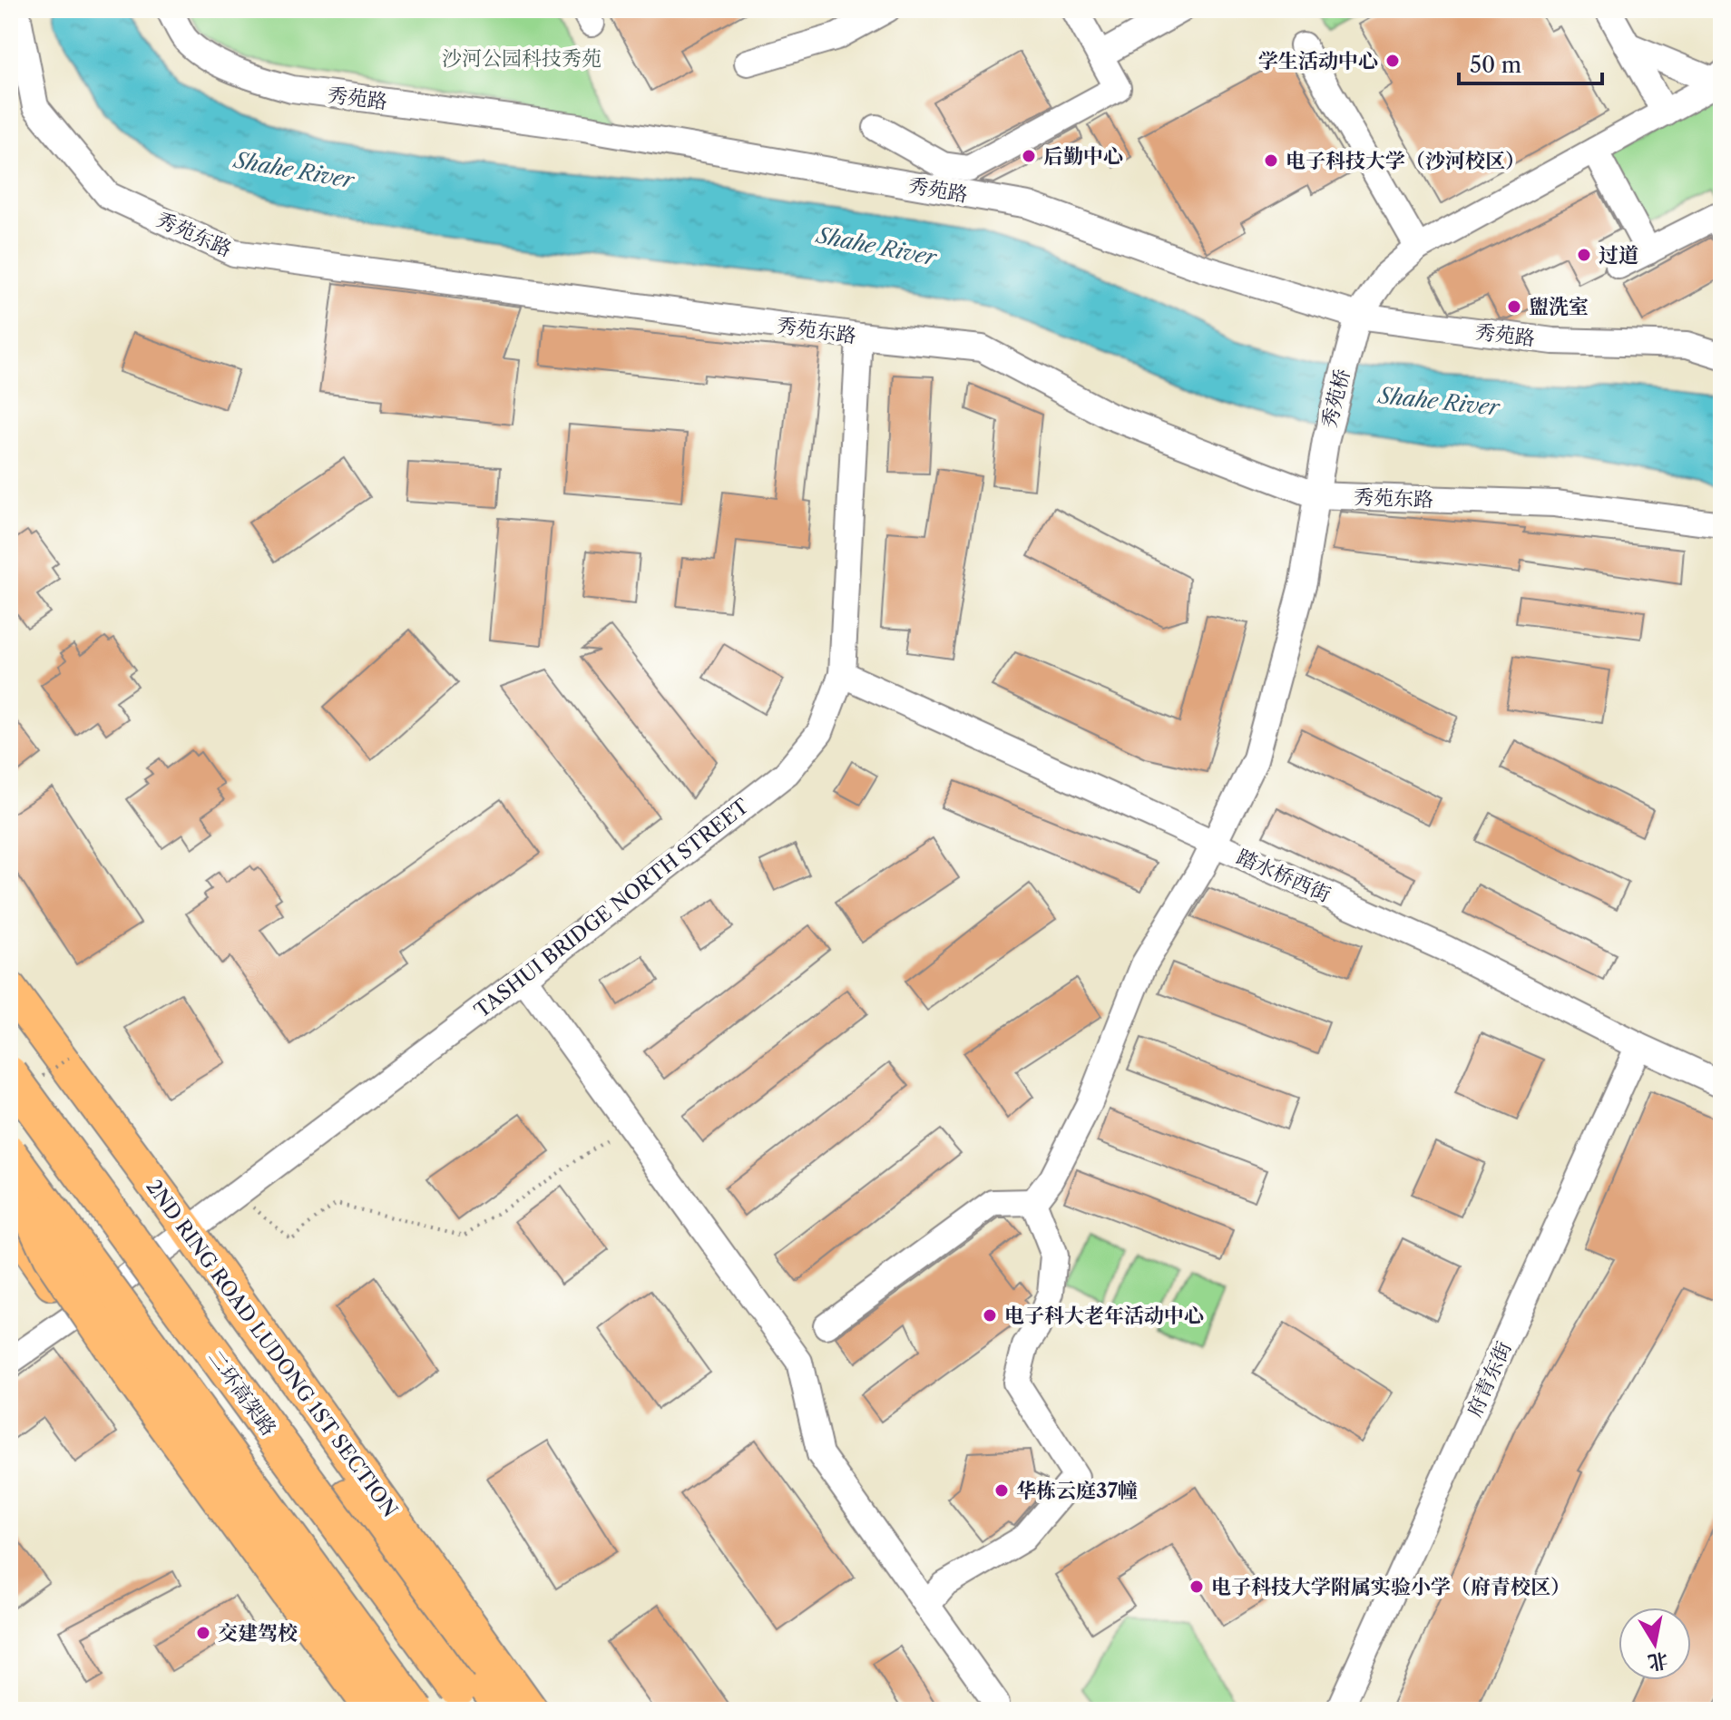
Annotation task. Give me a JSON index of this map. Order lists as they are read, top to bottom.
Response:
{
  "streets": {
    "highway": ["二环高架路"],
    "main road": ["2ND RING ROAD LUDONG 1ST SECTION"],
    "street": [
      "秀苑路",
      "秀苑东路",
      "秀苑桥",
      "踏水桥西街",
      "TASHUI BRIDGE NORTH STREET",
      "府青东街"
    ]
  },
  "crossings": [
    ["秀苑路", "秀苑桥"],
    ["秀苑东路", "秀苑桥"],
    ["秀苑东路", "TASHUI BRIDGE NORTH STREET"],
    ["秀苑桥", "踏水桥西街"],
    ["踏水桥西街", "TASHUI BRIDGE NORTH STREET"],
    ["踏水桥西街", "府青东街"],
    ["TASHUI BRIDGE NORTH STREET", "2ND RING ROAD LUDONG 1ST SECTION"]
  ],
  "water": ["Shahe River"],
  "parks": ["沙河公园科技秀苑"],
  "places": [
    "学生活动中心",
    "后勤中心",
    "电子科技大学（沙河校区）",
    "过道",
    "盥洗室",
    "电子科大老年活动中心",
    "华栋云庭37幢",
    "电子科技大学附属实验小学（府青校区）",
    "交建驾校"
  ],
  "scale_bar": "50 m",
  "north": "bottom"
}
